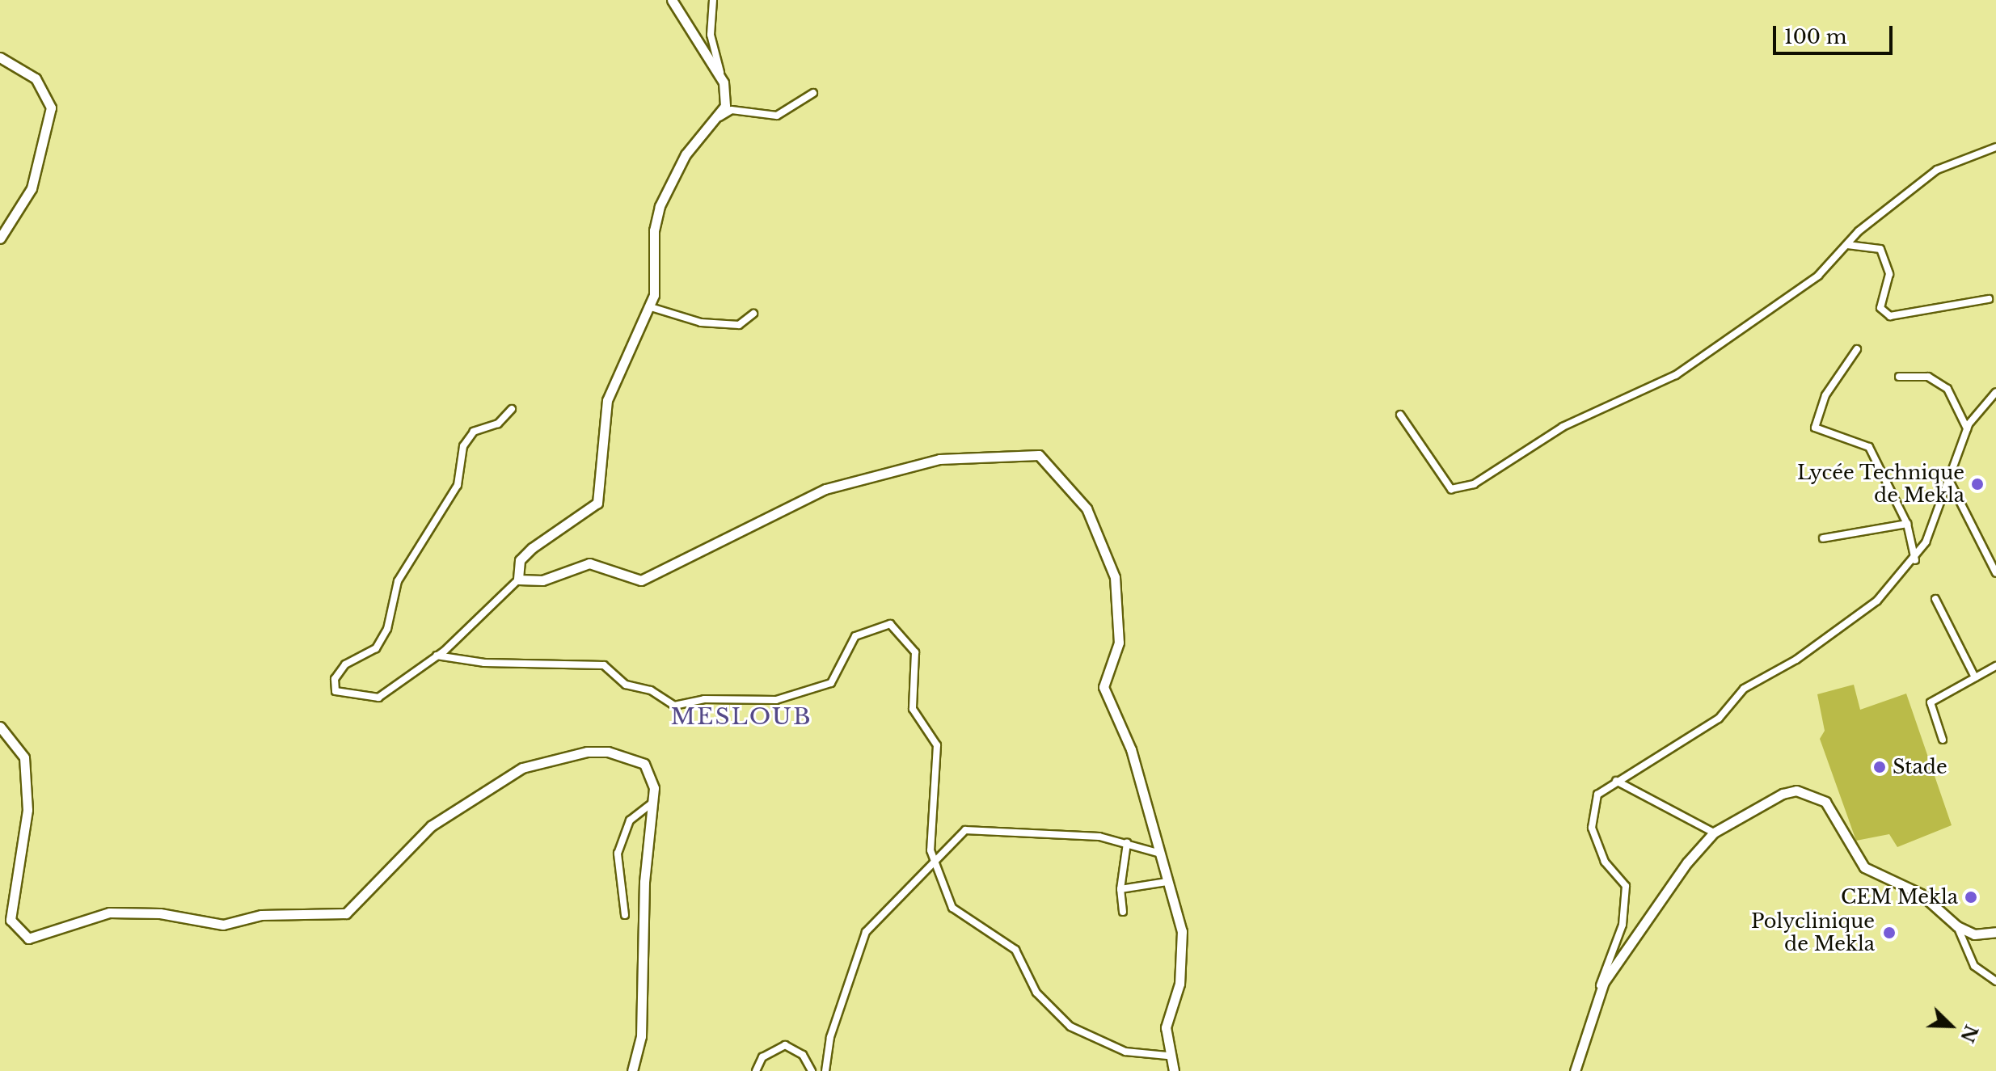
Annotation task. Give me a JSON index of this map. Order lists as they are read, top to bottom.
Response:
{
  "districts": ["MESLOUB"],
  "places": [
    "Lycée Technique de Mekla",
    "Stade",
    "CEM Mekla",
    "Polyclinique de Mekla"
  ],
  "scale_bar": "100 m",
  "north": "bottom right"
}
